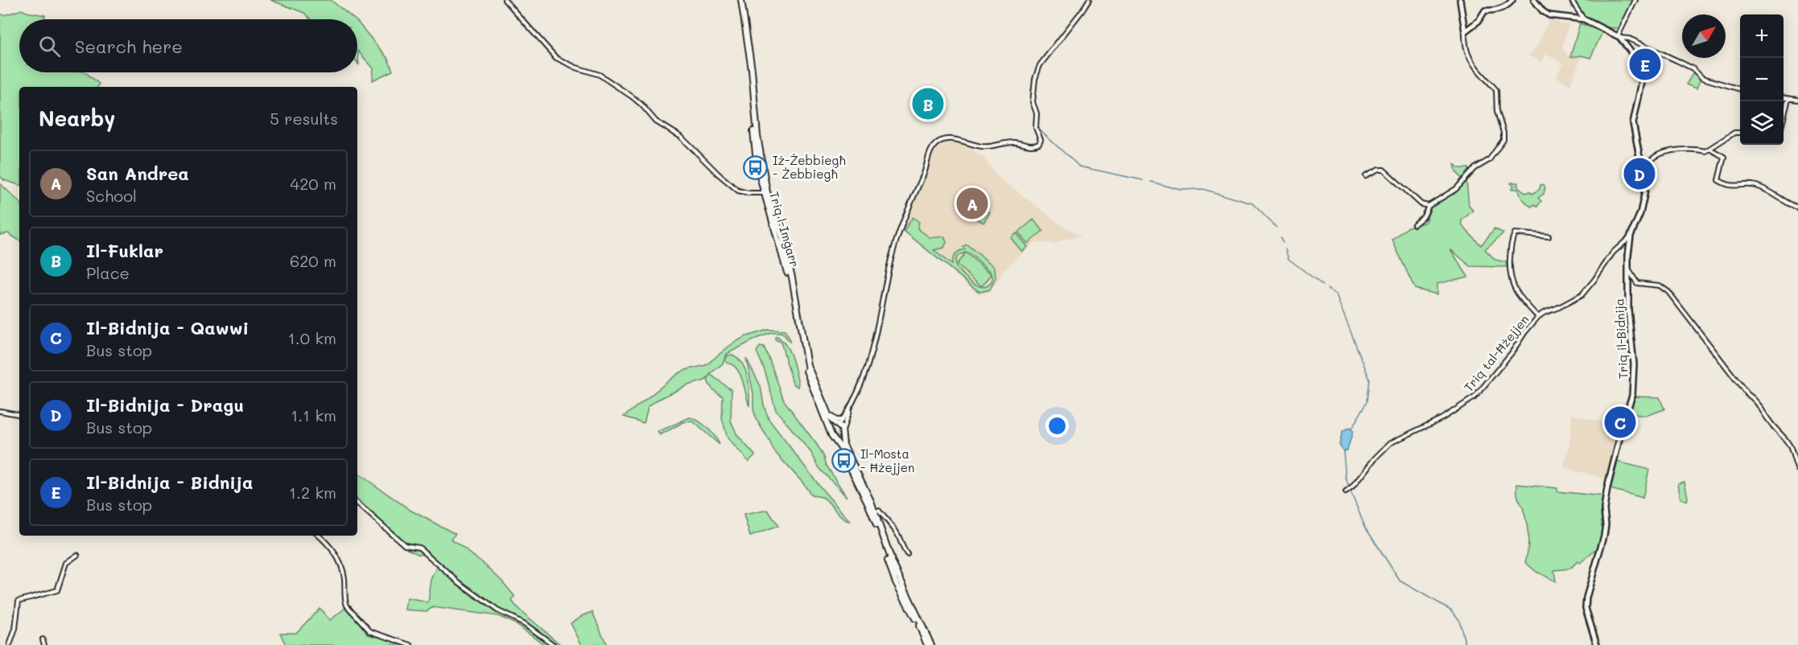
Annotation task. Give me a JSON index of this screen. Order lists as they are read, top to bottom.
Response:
{
  "streets": {
    "main road": ["Triq l-Imġarr"],
    "street": ["Triq il-Bidnija", "Triq tal-Ħżejjen"]
  },
  "crossings": [
    ["Triq il-Bidnija", "Triq tal-Ħżejjen"]
  ],
  "places": {
    "bus stop": ["Iż-Żebbiegħ - Żebbiegħ", "Il-Mosta - Ħżejjen"]
  },
  "north": "top right",
  "page": {
    "map_buttons": ["+", "−"],
    "search": "Search here",
    "pins": [
      "E",
      "B",
      "D",
      "A",
      "C"
    ],
    "heading": ["Nearby", "5 results"],
    "list": [
      {
        "mark": "A",
        "name": "San Andrea",
        "note": "School",
        "value": "420 m"
      },
      {
        "mark": "B",
        "name": "Il-Fuklar",
        "note": "Place",
        "value": "620 m"
      },
      {
        "mark": "C",
        "name": "Il-Bidnija - Qawwi",
        "note": "Bus stop",
        "value": "1.0 km"
      },
      {
        "mark": "D",
        "name": "Il-Bidnija - Dragu",
        "note": "Bus stop",
        "value": "1.1 km"
      },
      {
        "mark": "E",
        "name": "Il-Bidnija - Bidnija",
        "note": "Bus stop",
        "value": "1.2 km"
      }
    ]
  }
}
